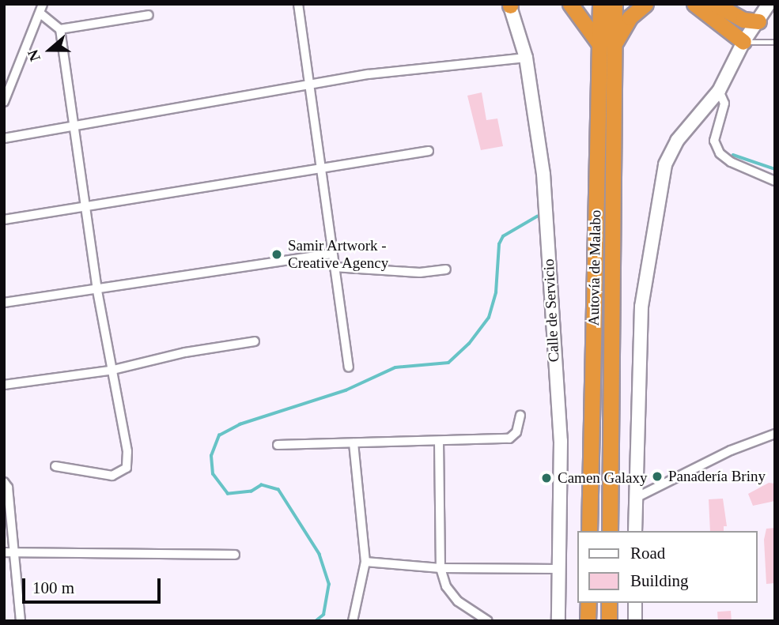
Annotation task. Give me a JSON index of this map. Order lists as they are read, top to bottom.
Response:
{
  "streets": {
    "highway": ["Autovía de Malabo"],
    "street": ["Calle de Servicio"]
  },
  "places": ["Samir Artwork - Creative Agency", "Panadería Briny", "Camen Galaxy"],
  "legend": ["Road", "Building"],
  "scale_bar": "100 m",
  "north": "left"
}
